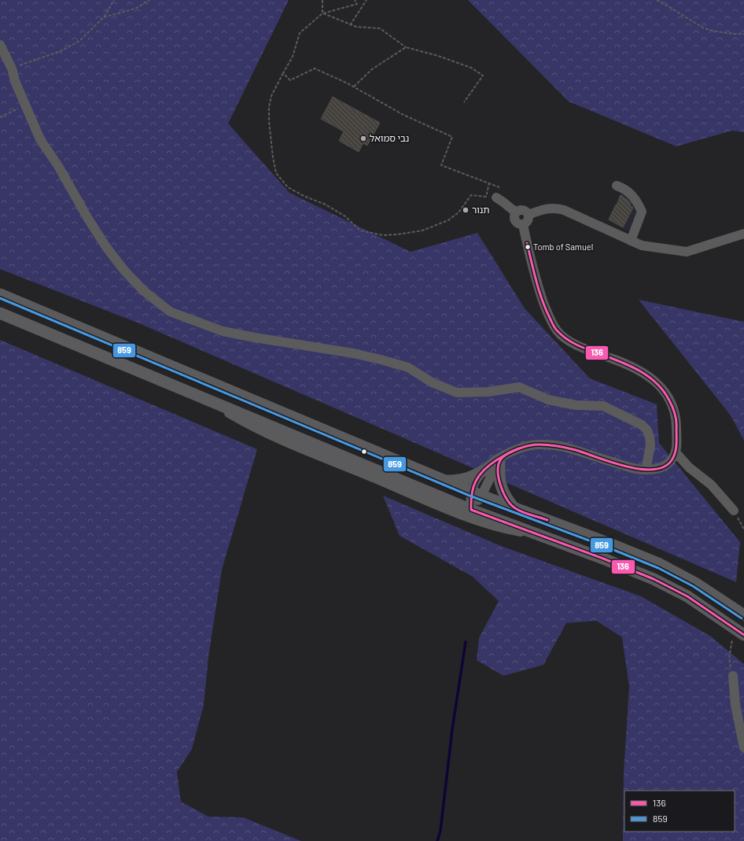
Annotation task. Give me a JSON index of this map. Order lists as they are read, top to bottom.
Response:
{
  "places": ["נבי סמואל", "תנור", "Tomb of Samuel"],
  "lines": ["transit line 136", "transit line 859"],
  "legend": ["136", "859"]
}
